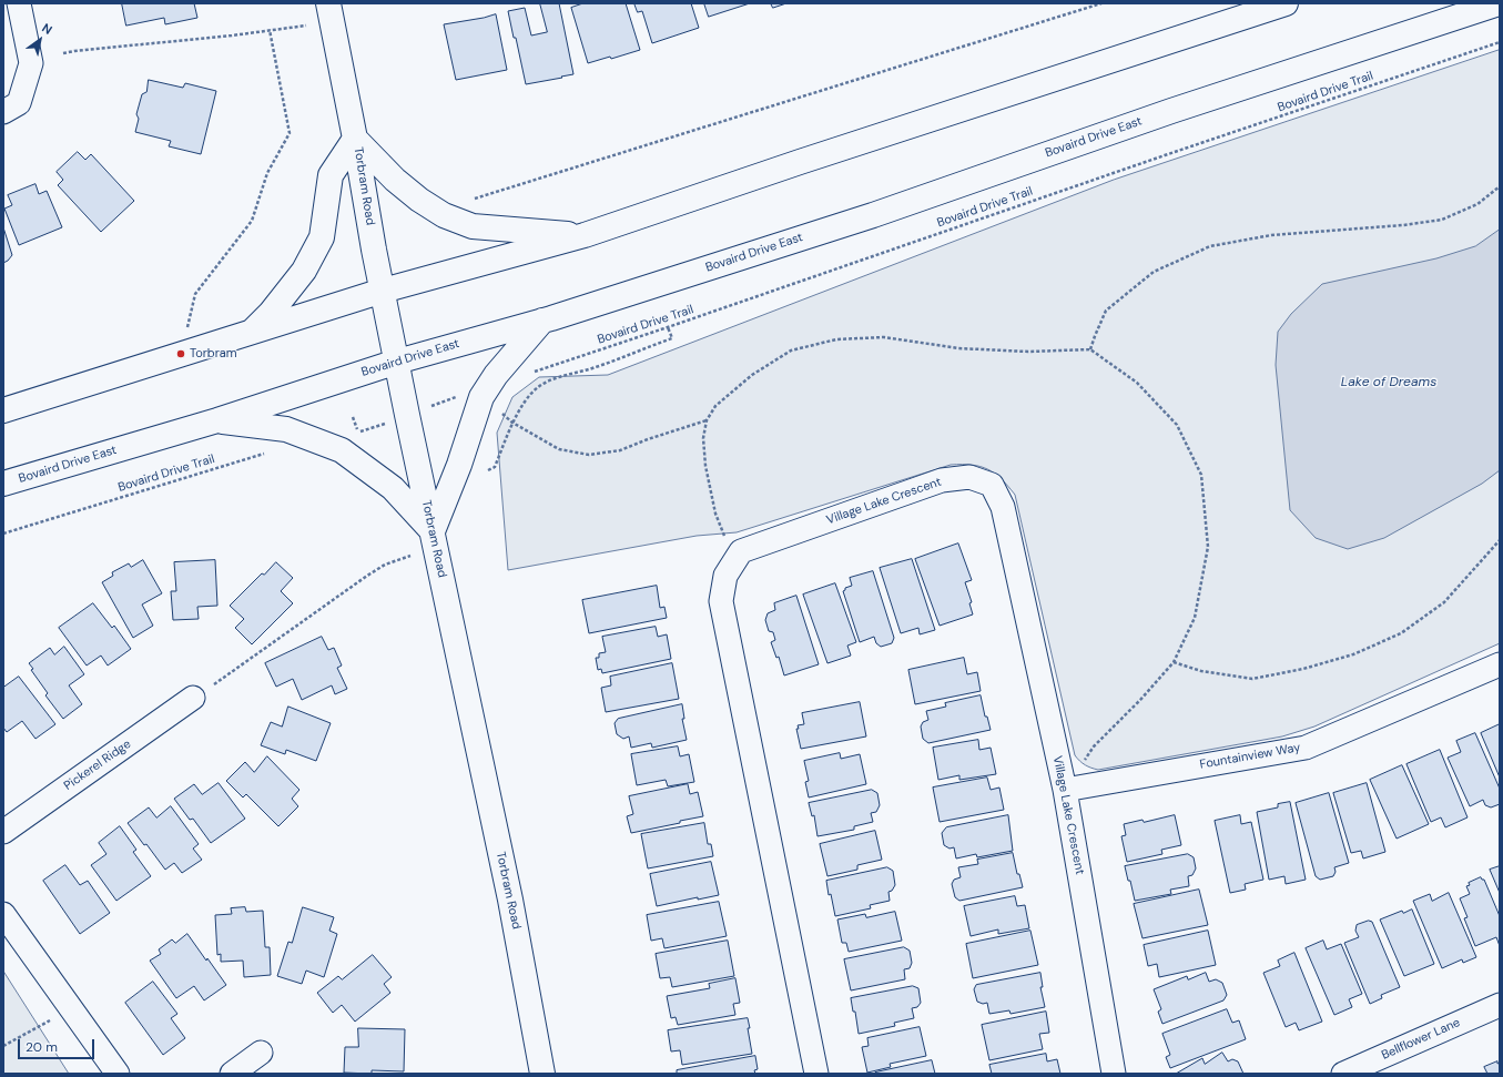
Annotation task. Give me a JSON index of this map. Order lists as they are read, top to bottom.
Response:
{
  "streets": {
    "main road": ["Bovaird Drive East", "Torbram Road"],
    "street": [
      "Village Lake Crescent",
      "Fountainview Way",
      "Pickerel Ridge",
      "Bellflower Lane"
    ],
    "path": ["Bovaird Drive Trail"]
  },
  "crossings": [
    ["Bovaird Drive East", "Torbram Road"],
    ["Village Lake Crescent", "Fountainview Way"]
  ],
  "water": ["Lake of Dreams"],
  "places": ["Torbram"],
  "scale_bar": "20 m",
  "north": "top right"
}
